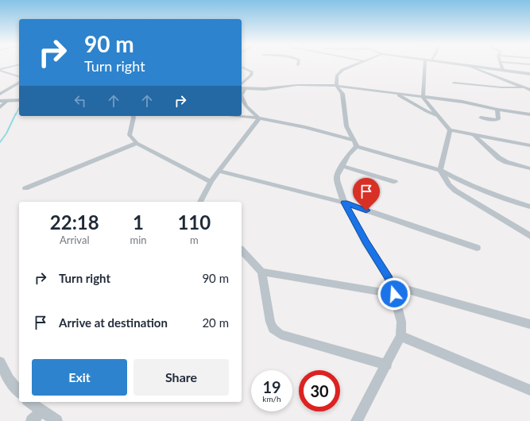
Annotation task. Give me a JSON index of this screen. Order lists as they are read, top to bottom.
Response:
{
  "page": {
    "turn": ["90 m", "Turn right"],
    "eta": [
      "22:18",
      "Arrival",
      "1",
      "min",
      "110",
      "m"
    ],
    "list": [
      {
        "name": "Turn right",
        "value": "90 m"
      },
      {
        "name": "Arrive at destination",
        "value": "20 m"
      }
    ],
    "buttons": ["Exit", "Share"],
    "speed": "19 km/h",
    "limit": "30"
  }
}
